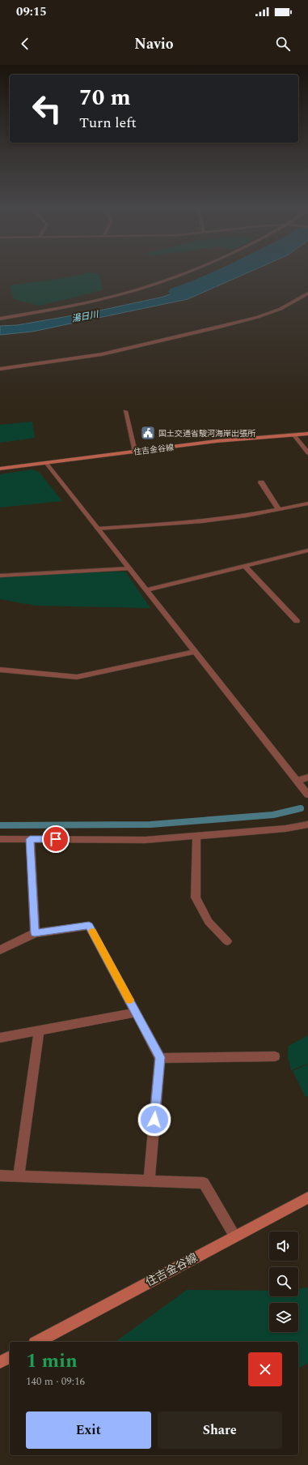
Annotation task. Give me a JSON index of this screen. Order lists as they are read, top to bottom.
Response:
{
  "streets": {
    "main road": ["住吉金谷線"]
  },
  "water": ["湯日川"],
  "places": {
    "public building": ["国土交通省駿河海岸出張所"]
  },
  "page": {
    "status": "09:15",
    "header": "Navio",
    "turn": ["70 m", "Turn left"],
    "heading": ["1 min", "140 m · 09:16"],
    "buttons": ["Exit", "Share"]
  }
}
